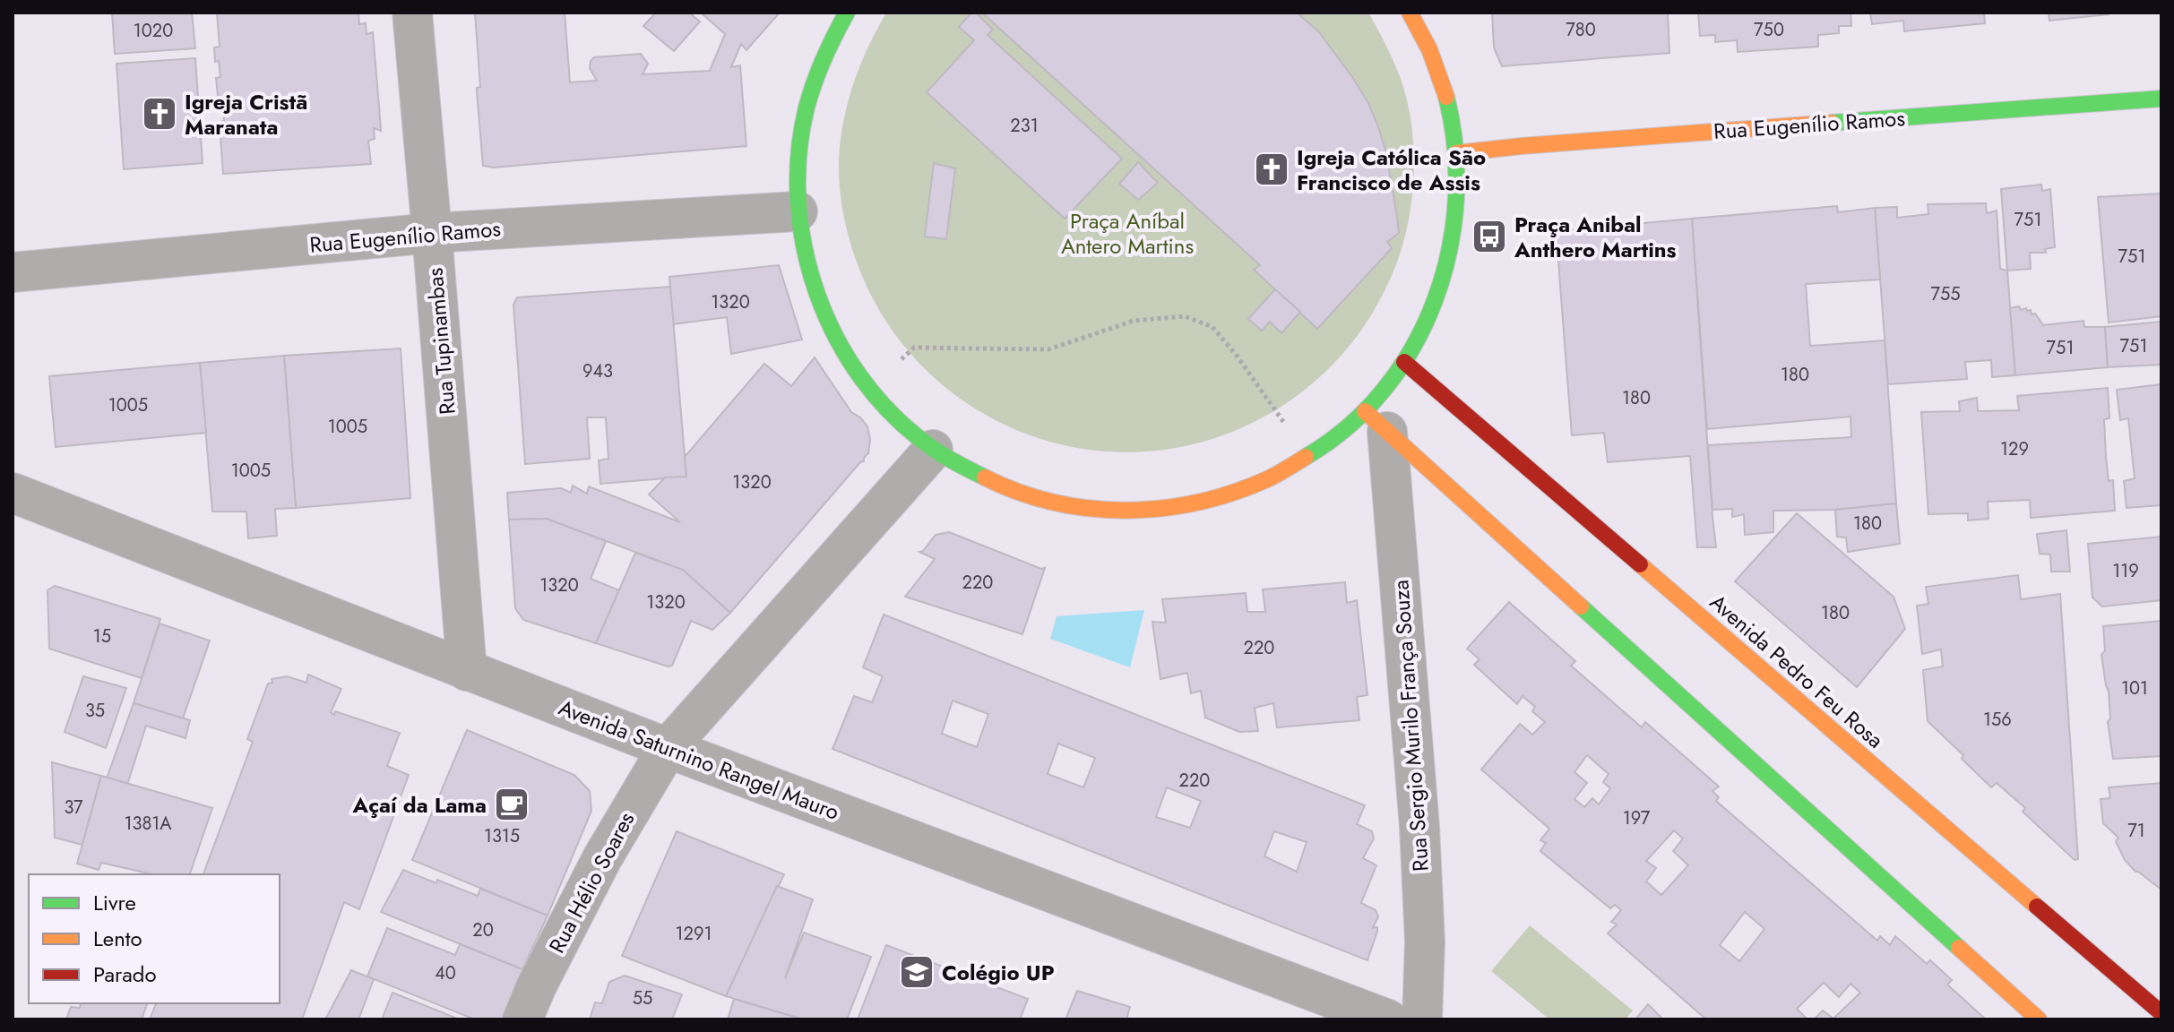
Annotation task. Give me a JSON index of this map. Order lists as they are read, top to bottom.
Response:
{
  "streets": {
    "street": [
      "Rua Eugenílio Ramos",
      "Rua Tupinambas",
      "Avenida Pedro Feu Rosa",
      "Rua Sergio Murilo França Souza",
      "Avenida Saturnino Rangel Mauro",
      "Rua Hélio Soares"
    ]
  },
  "crossings": [
    ["Rua Eugenílio Ramos", "Rua Tupinambas"],
    ["Rua Tupinambas", "Avenida Saturnino Rangel Mauro"],
    ["Avenida Saturnino Rangel Mauro", "Rua Hélio Soares"]
  ],
  "parks": ["Praça Aníbal Antero Martins"],
  "places": {
    "church": ["Igreja Cristã Maranata", "Igreja Católica São Francisco de Assis"],
    "bus stop": ["Praça Anibal Anthero Martins"],
    "cafe": ["Açaí da Lama"],
    "school or university": ["Colégio UP"]
  },
  "house_numbers": [
    "780",
    "750",
    "1020",
    "231",
    "751",
    "751",
    "755",
    "1320",
    "751",
    "751",
    "943",
    "180",
    "180",
    "1005",
    "1005",
    "129",
    "1005",
    "1320",
    "180",
    "119",
    "220",
    "1320",
    "1320",
    "180",
    "15",
    "220",
    "101",
    "35",
    "156",
    "220",
    "37",
    "197",
    "1381A",
    "71",
    "1315",
    "20",
    "1291",
    "40",
    "55"
  ],
  "legend": ["Livre", "Lento", "Parado"]
}
